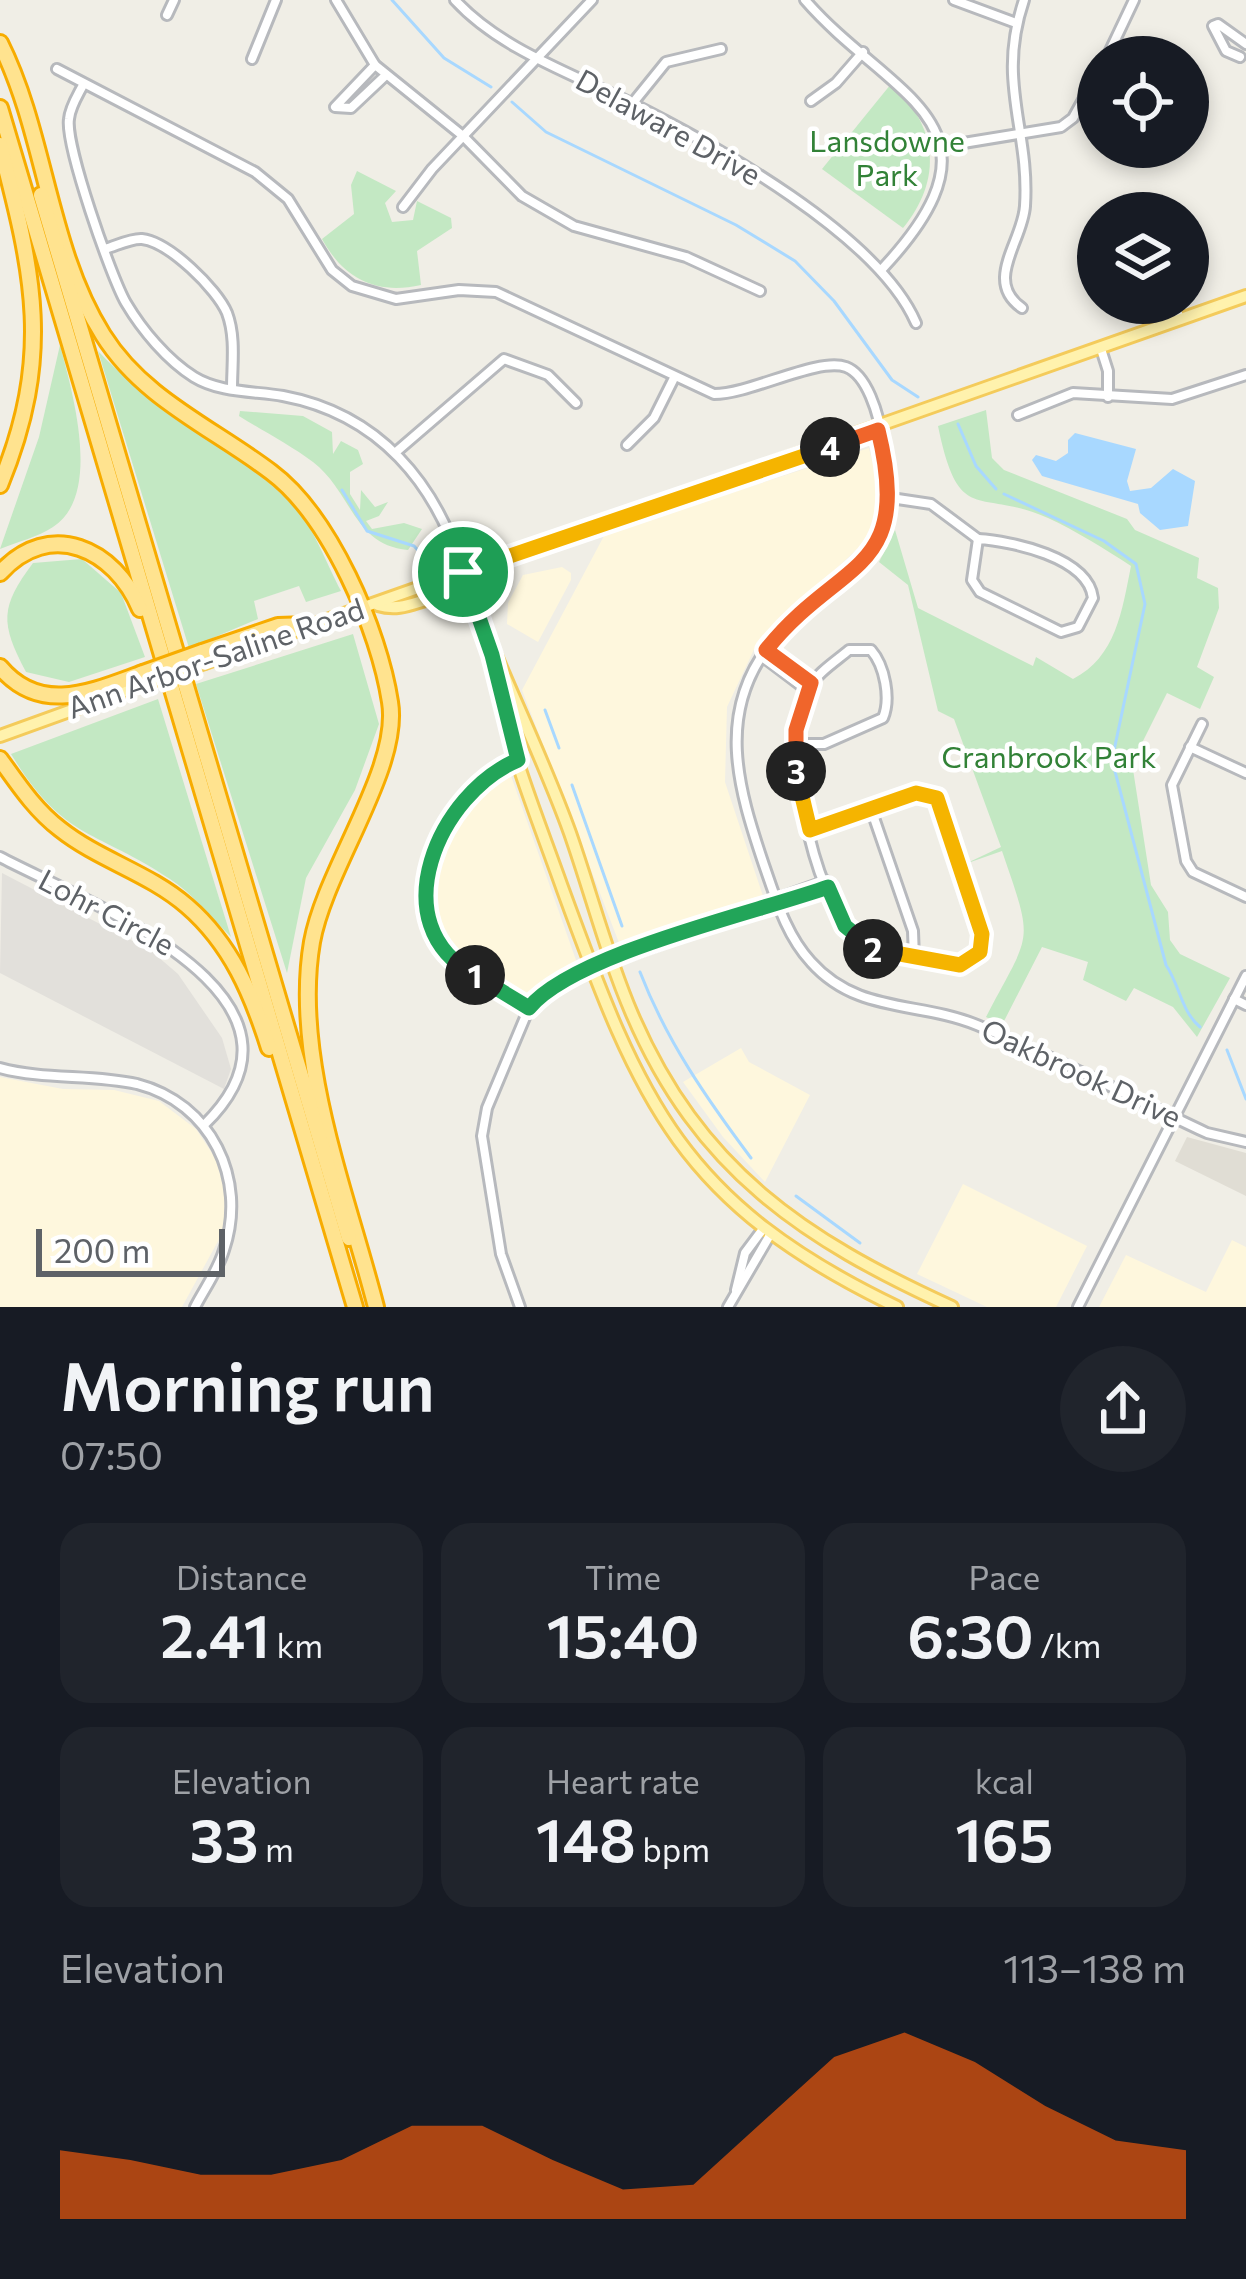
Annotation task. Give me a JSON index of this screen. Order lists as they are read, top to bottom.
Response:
{
  "streets": {
    "main road": ["Ann Arbor-Saline Road"],
    "street": ["Delaware Drive", "Lohr Circle", "Oakbrook Drive"]
  },
  "parks": ["Lansdowne Park", "Cranbrook Park"],
  "scale_bar": "200 m",
  "page": {
    "pins": [
      "4",
      "3",
      "2",
      "1"
    ],
    "scale": "200 m",
    "heading": ["Morning run", "07:50"],
    "stats": [
      ["Distance", "2.41 km"],
      ["Time", "15:40"],
      ["Pace", "6:30 /km"],
      ["Elevation", "33 m"],
      ["Heart rate", "148 bpm"],
      ["kcal", "165"]
    ],
    "chart": ["Elevation", "113–138 m"]
  }
}
